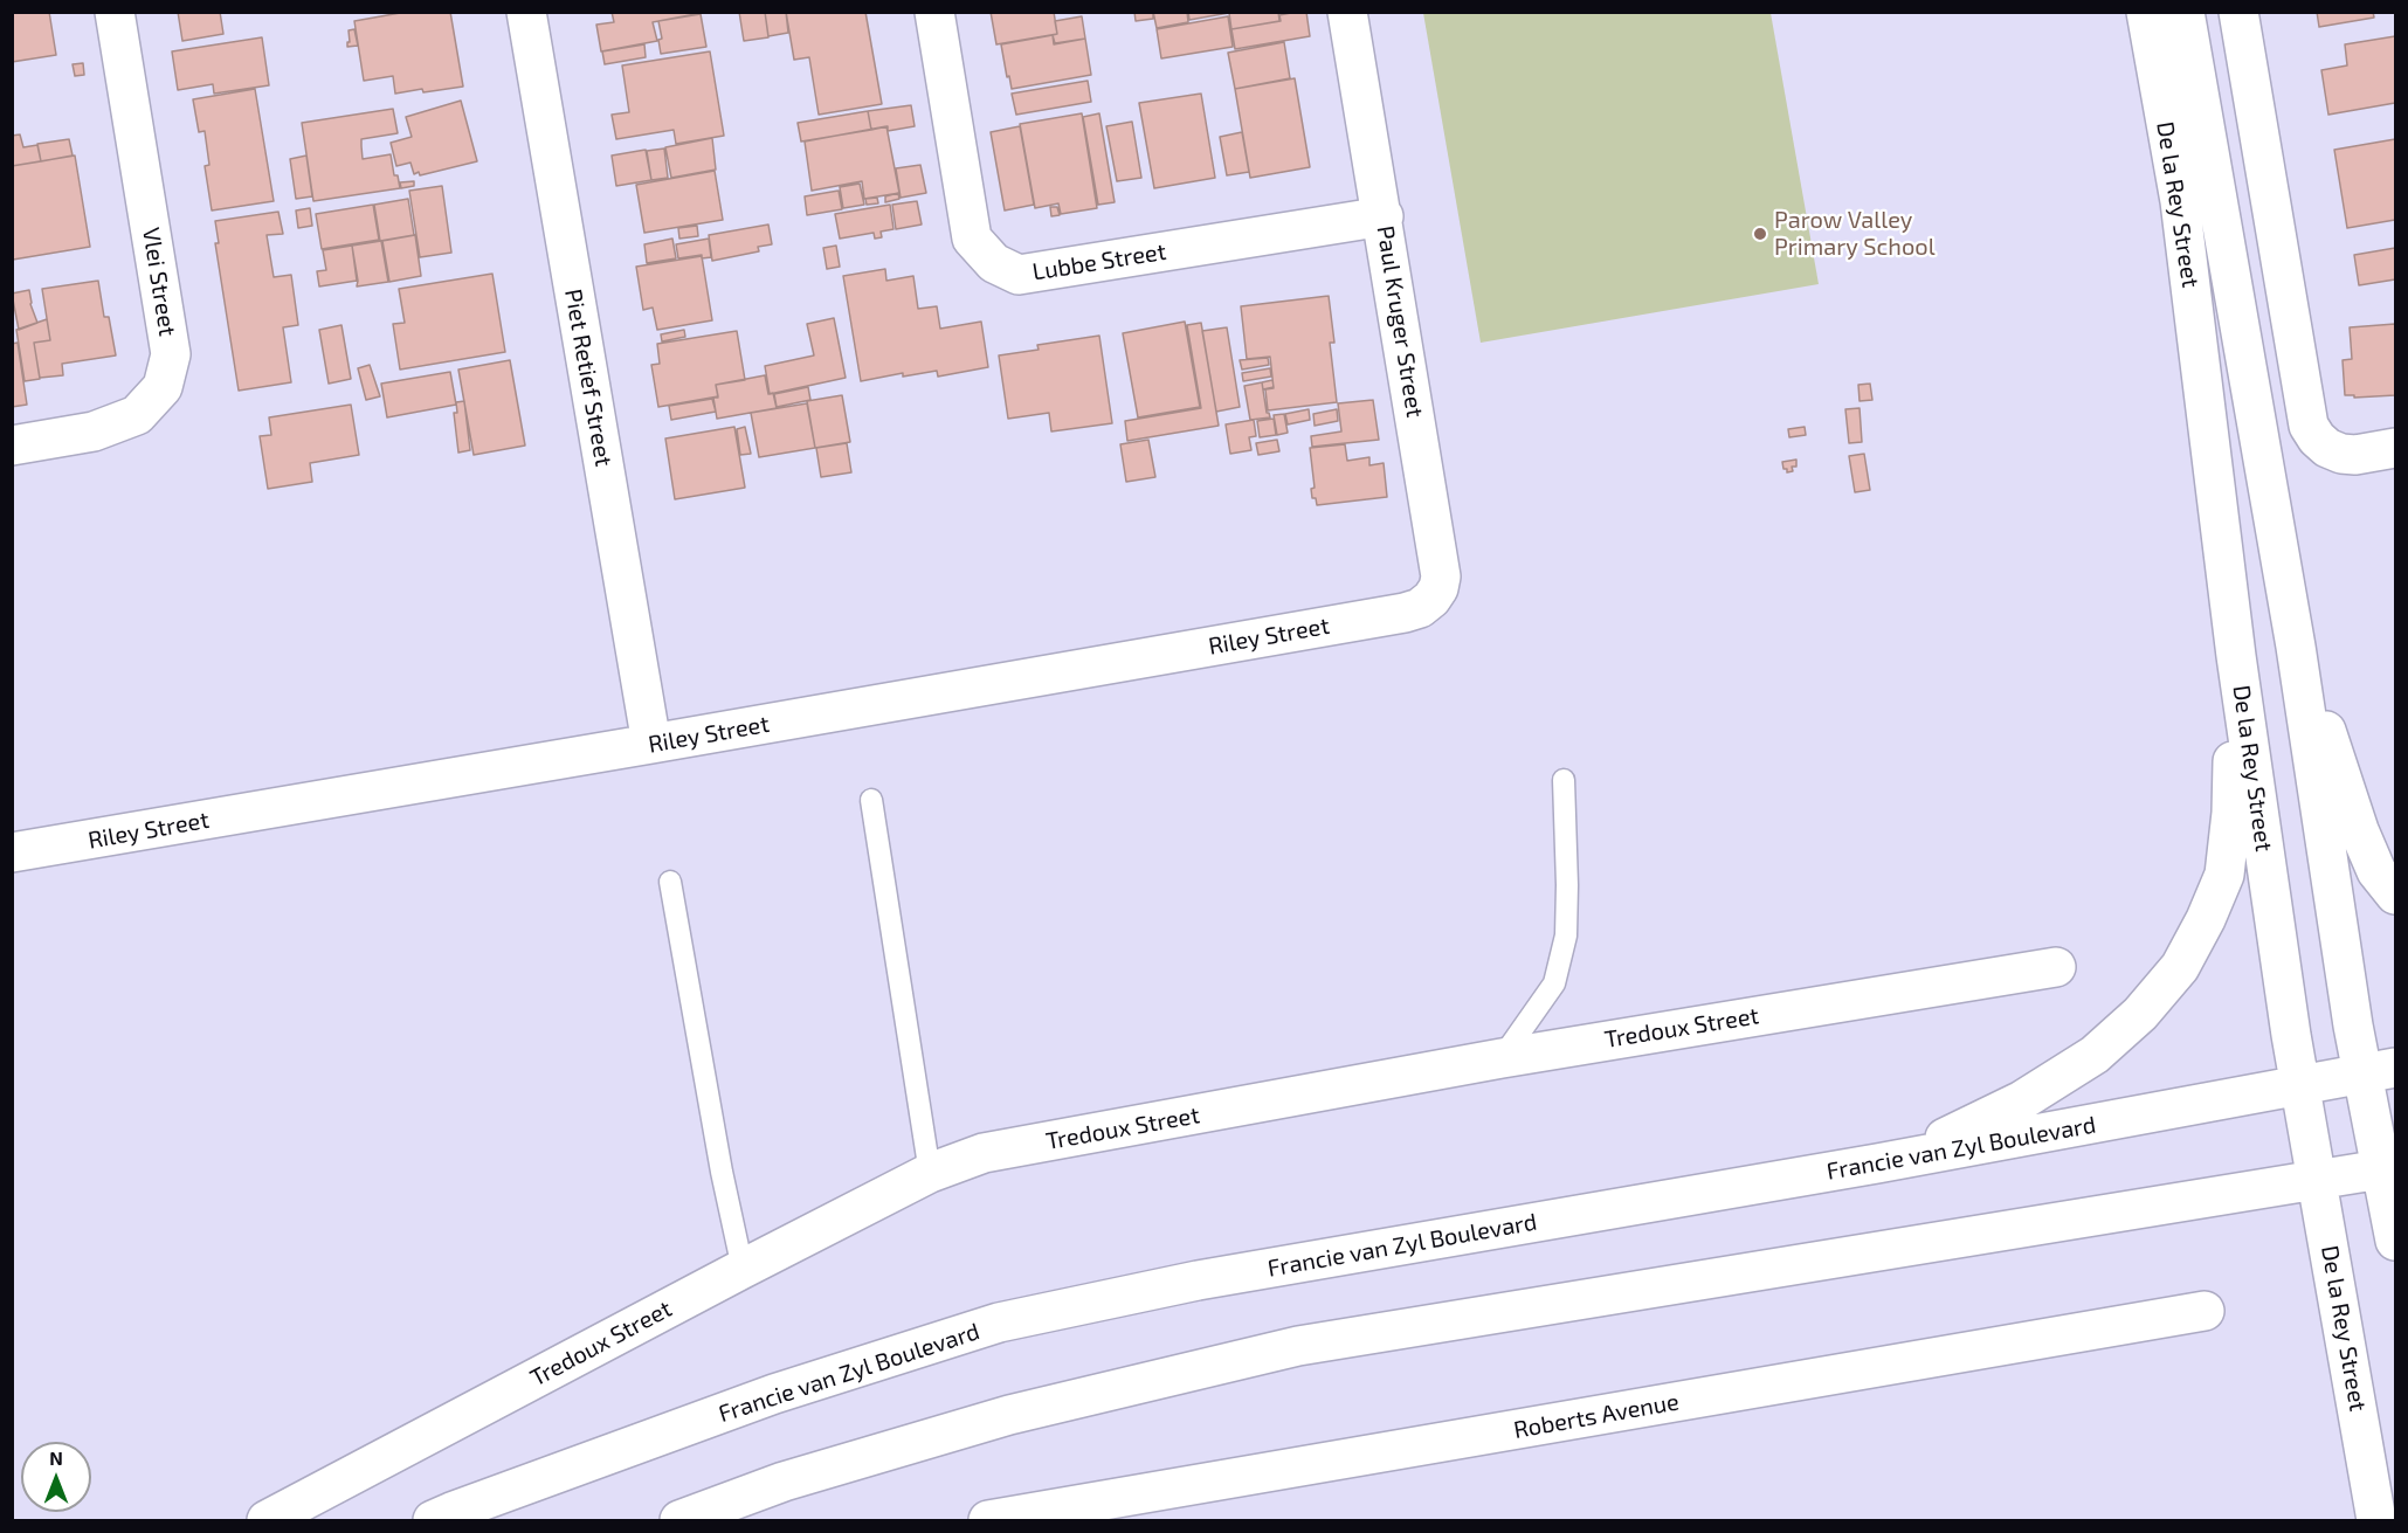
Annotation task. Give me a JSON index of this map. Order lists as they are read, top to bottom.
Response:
{
  "streets": {
    "street": [
      "De la Rey Street",
      "Lubbe Street",
      "Vlei Street",
      "Paul Kruger Street",
      "Piet Retief Street",
      "Riley Street",
      "Tredoux Street",
      "Francie van Zyl Boulevard",
      "Roberts Avenue"
    ]
  },
  "crossings": [
    ["De la Rey Street", "Francie van Zyl Boulevard"],
    ["Lubbe Street", "Paul Kruger Street"],
    ["Paul Kruger Street", "Riley Street"],
    ["Piet Retief Street", "Riley Street"]
  ],
  "places": ["Parow Valley Primary School"],
  "north": "top"
}
